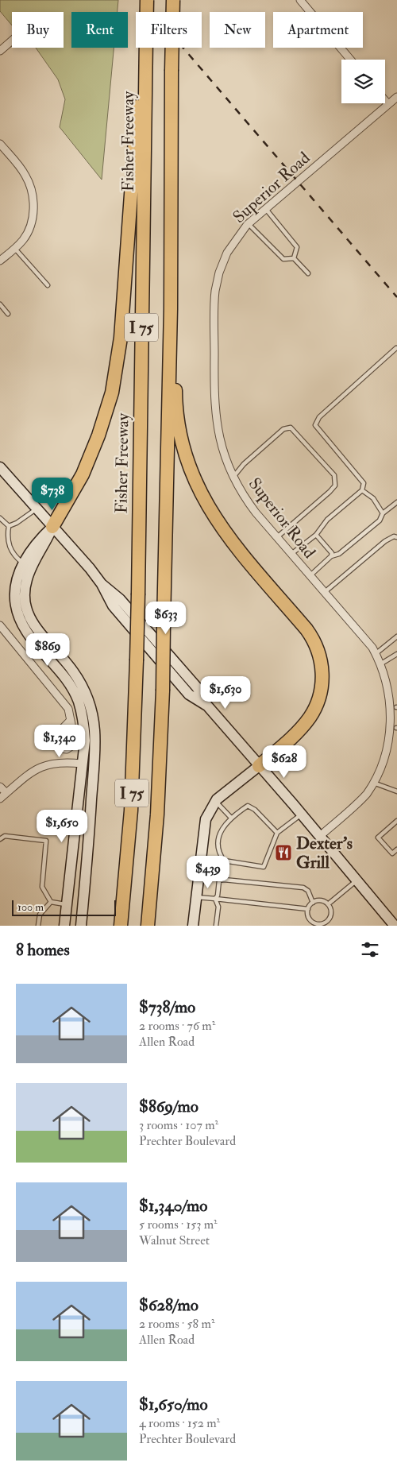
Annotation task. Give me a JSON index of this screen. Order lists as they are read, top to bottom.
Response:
{
  "streets": {
    "highway": ["Fisher Freeway", "I 75"],
    "street": ["Superior Road"]
  },
  "places": {
    "restaurant": ["Dexter's Grill"]
  },
  "scale_bar": "100 m",
  "page": {
    "chip": [
      "Buy",
      "Rent",
      "Filters",
      "New",
      "Apartment"
    ],
    "price": [
      "$738",
      "$633",
      "$869",
      "$1,630",
      "$1,340",
      "$628",
      "$1,650",
      "$439"
    ],
    "scale": "100 m",
    "heading": "8 homes",
    "list": [
      {
        "name": "$738/mo",
        "note": "2 rooms · 76 m² · Allen Road"
      },
      {
        "name": "$869/mo",
        "note": "3 rooms · 107 m² · Prechter Boulevard"
      },
      {
        "name": "$1,340/mo",
        "note": "5 rooms · 153 m² · Walnut Street"
      },
      {
        "name": "$628/mo",
        "note": "2 rooms · 58 m² · Allen Road"
      },
      {
        "name": "$1,650/mo",
        "note": "4 rooms · 152 m² · Prechter Boulevard"
      }
    ]
  }
}
